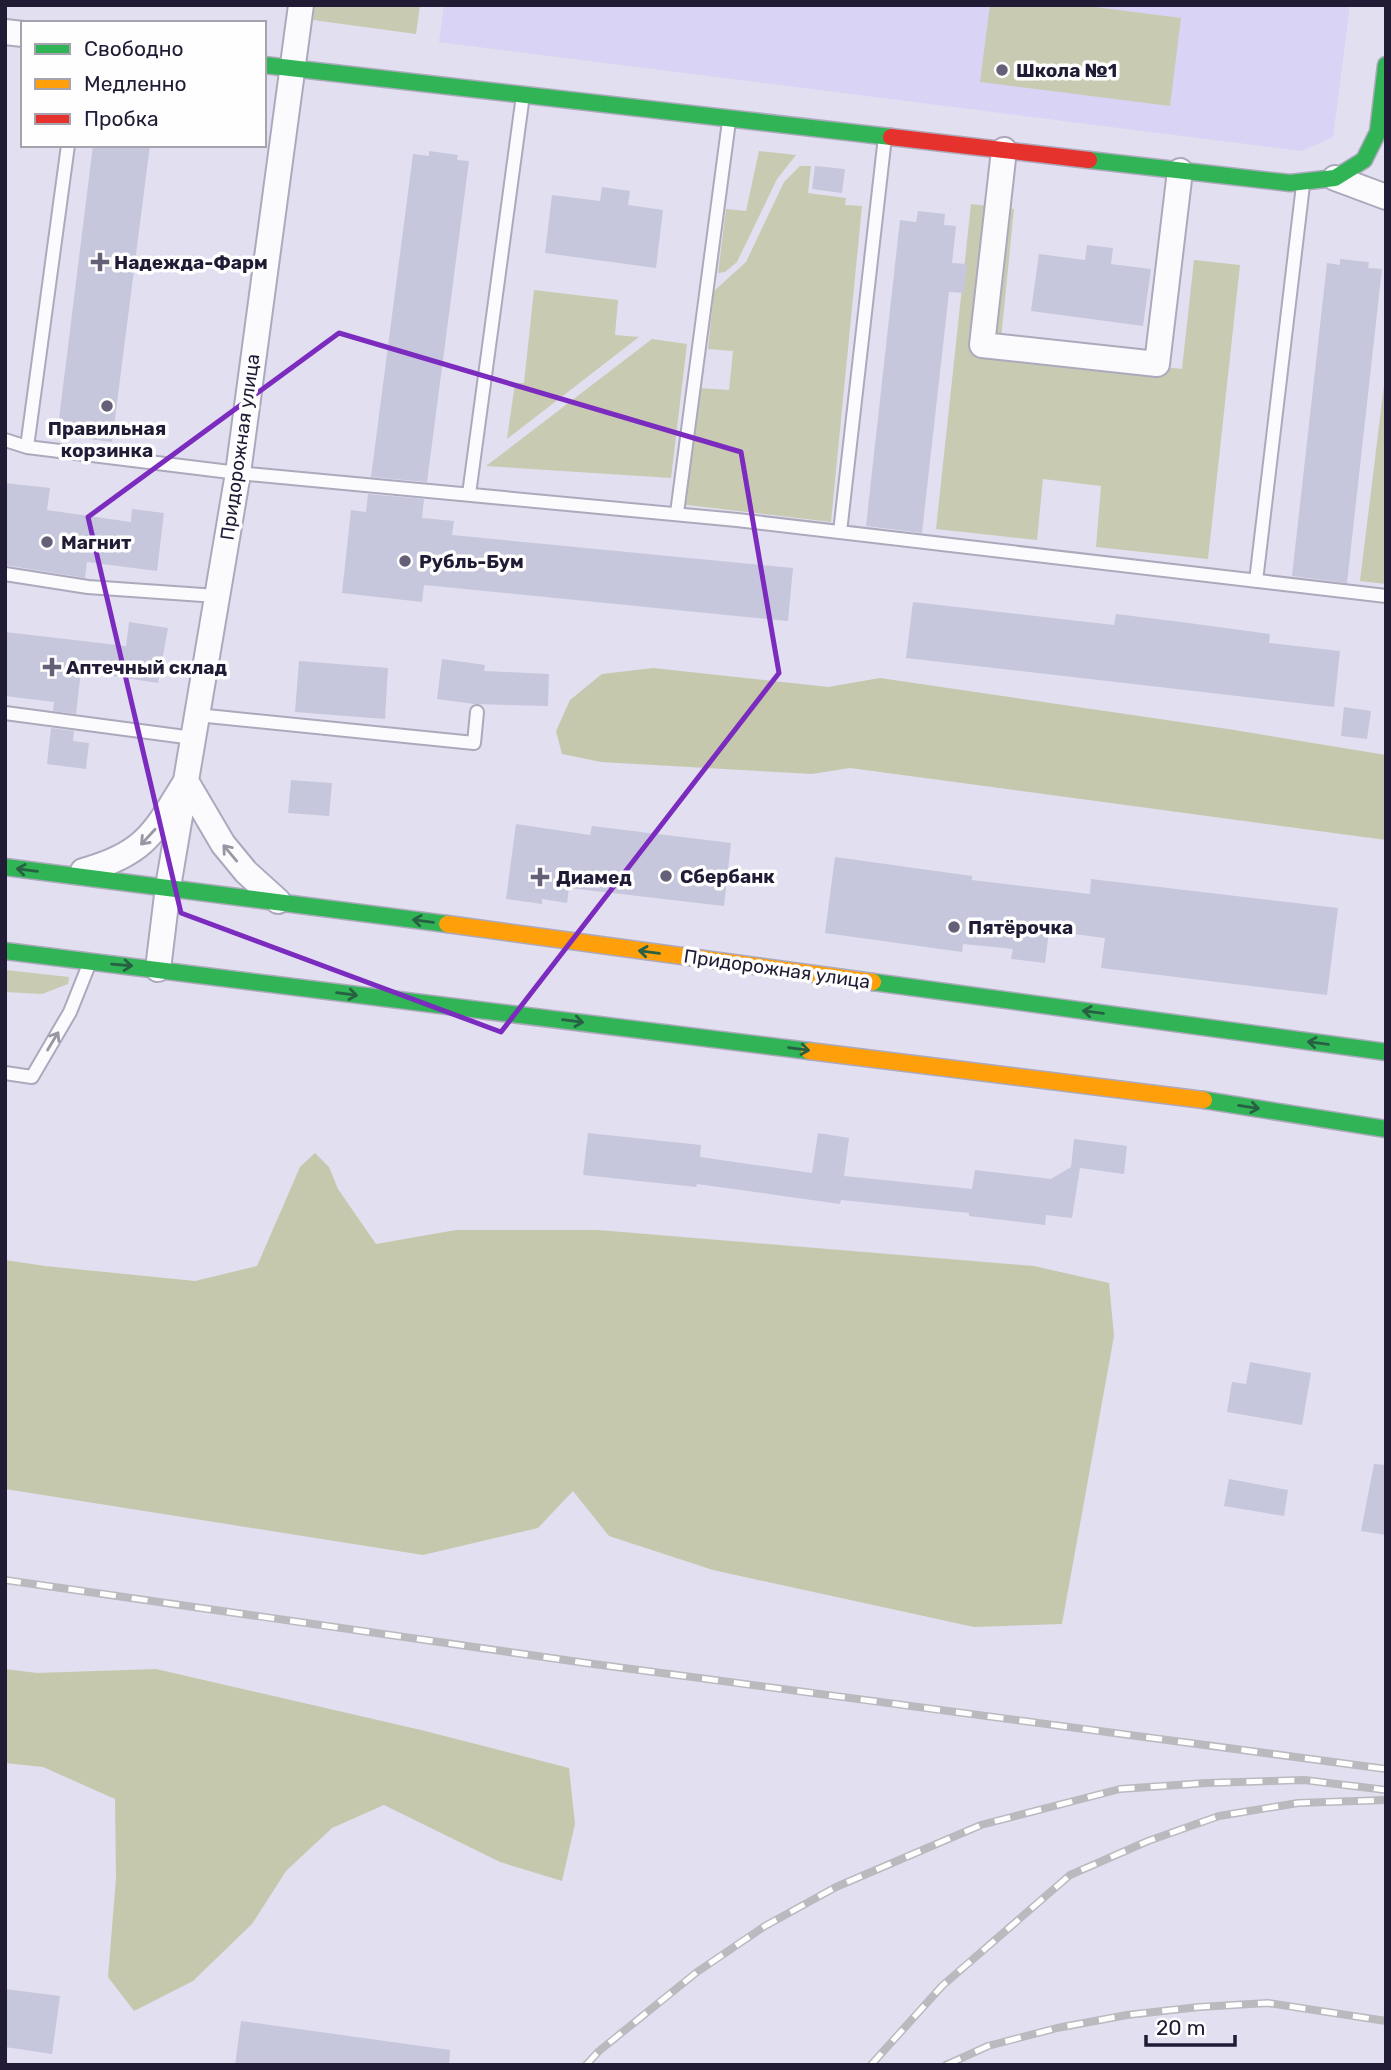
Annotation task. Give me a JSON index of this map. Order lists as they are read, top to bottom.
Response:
{
  "streets": {
    "main road": ["Придорожная улица"]
  },
  "one_way": ["Придорожная улица"],
  "places": {
    "other": [
      "Школа №1",
      "Правильная корзинка",
      "Магнит",
      "Рубль-Бум",
      "Сбербанк",
      "Пятёрочка"
    ],
    "health": ["Надежда-Фарм", "Аптечный склад", "Диамед"]
  },
  "legend": ["Свободно", "Медленно", "Пробка"],
  "scale_bar": "20 m"
}
